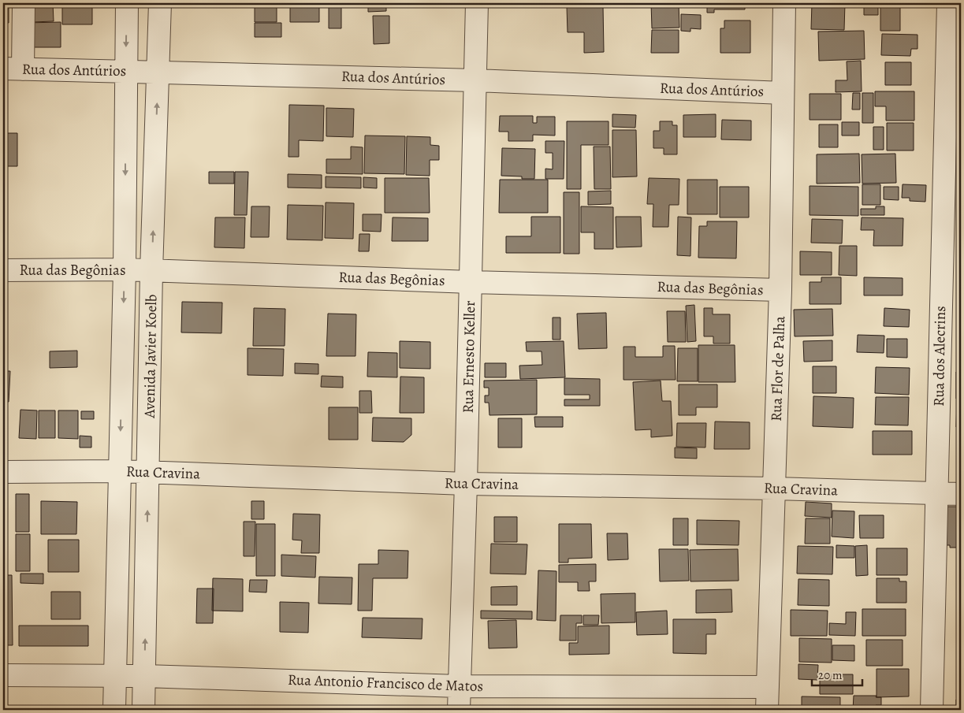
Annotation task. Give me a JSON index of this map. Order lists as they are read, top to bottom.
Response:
{
  "streets": {
    "street": [
      "Rua dos Antúrios",
      "Rua das Begônias",
      "Avenida Javier Koelb",
      "Rua dos Alecrins",
      "Rua Ernesto Keller",
      "Rua Flor de Palha",
      "Rua Cravina",
      "Rua Antonio Francisco de Matos"
    ]
  },
  "crossings": [
    ["Rua dos Antúrios", "Avenida Javier Koelb"],
    ["Rua dos Antúrios", "Rua Ernesto Keller"],
    ["Rua dos Antúrios", "Rua Flor de Palha"],
    ["Rua das Begônias", "Avenida Javier Koelb"],
    ["Rua das Begônias", "Rua Ernesto Keller"],
    ["Rua das Begônias", "Rua Flor de Palha"],
    ["Avenida Javier Koelb", "Rua Cravina"],
    ["Avenida Javier Koelb", "Rua Antonio Francisco de Matos"],
    ["Rua dos Alecrins", "Rua Cravina"],
    ["Rua Ernesto Keller", "Rua Cravina"],
    ["Rua Ernesto Keller", "Rua Antonio Francisco de Matos"],
    ["Rua Flor de Palha", "Rua Cravina"],
    ["Rua Flor de Palha", "Rua Antonio Francisco de Matos"]
  ],
  "scale_bar": "20 m"
}
